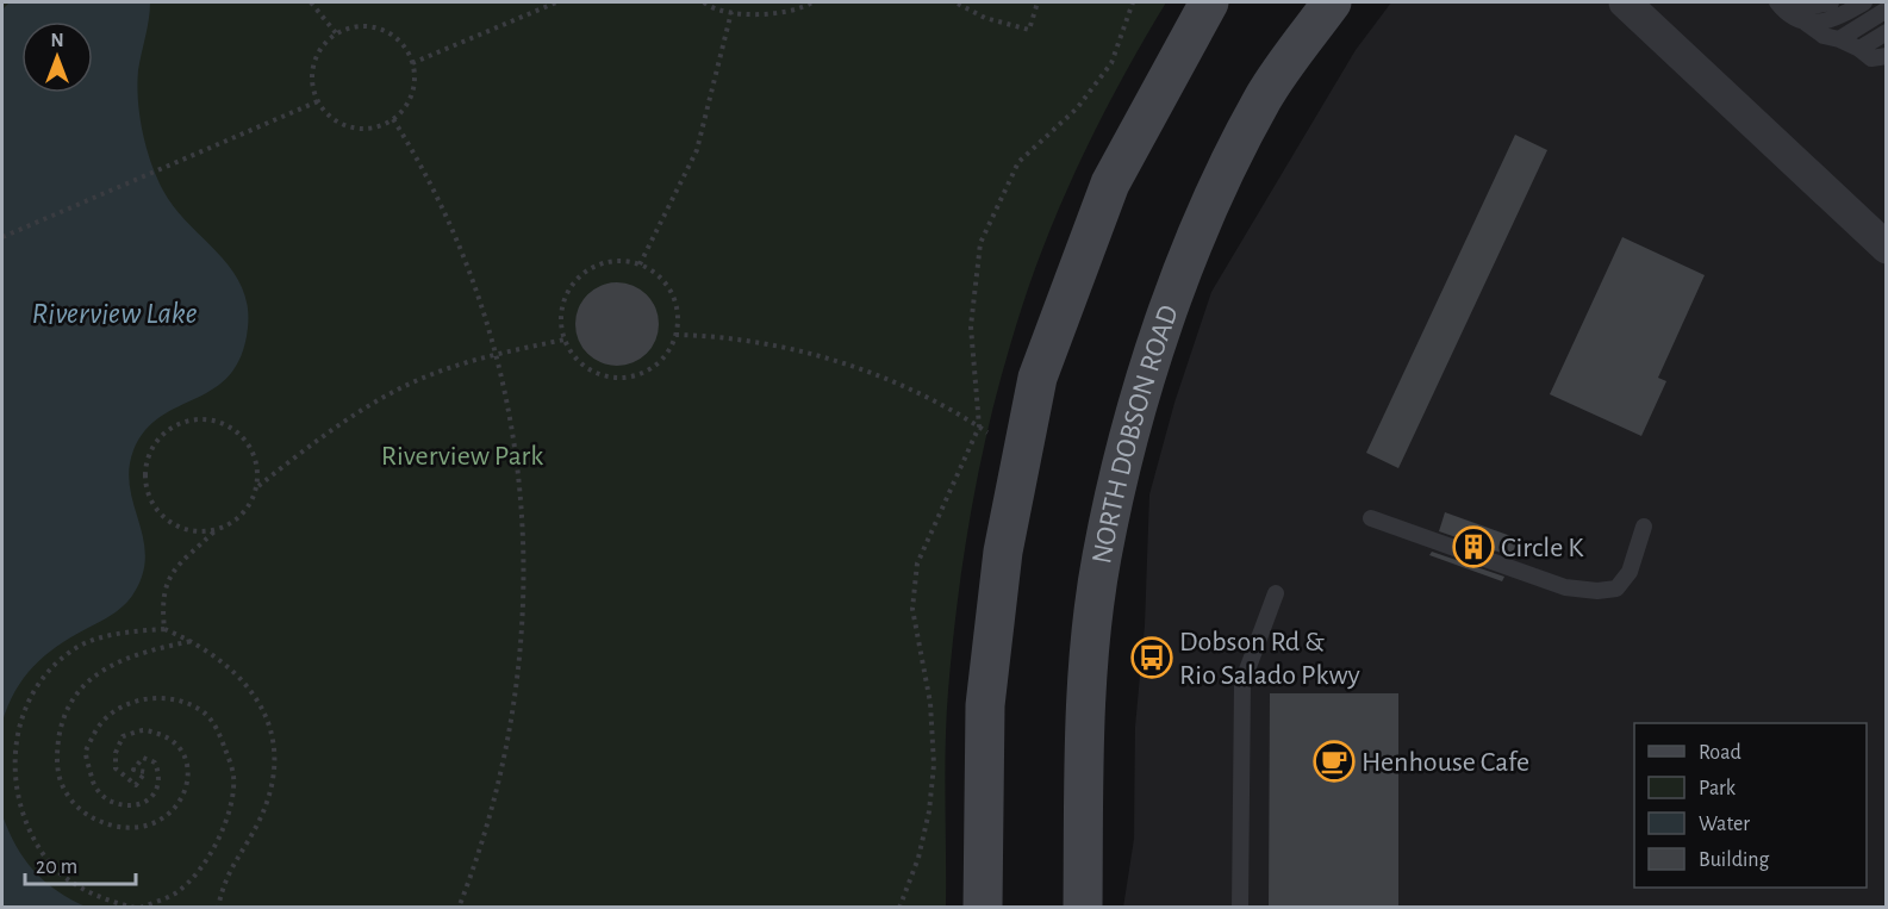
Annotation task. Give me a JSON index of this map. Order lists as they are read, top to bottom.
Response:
{
  "streets": {
    "main road": ["NORTH DOBSON ROAD"]
  },
  "water": ["Riverview Lake"],
  "parks": ["Riverview Park"],
  "places": {
    "building": ["Circle K"],
    "bus stop": ["Dobson Rd & Rio Salado Pkwy"],
    "cafe": ["Henhouse Cafe"]
  },
  "legend": [
    "Road",
    "Park",
    "Water",
    "Building"
  ],
  "scale_bar": "20 m",
  "north": "top"
}
